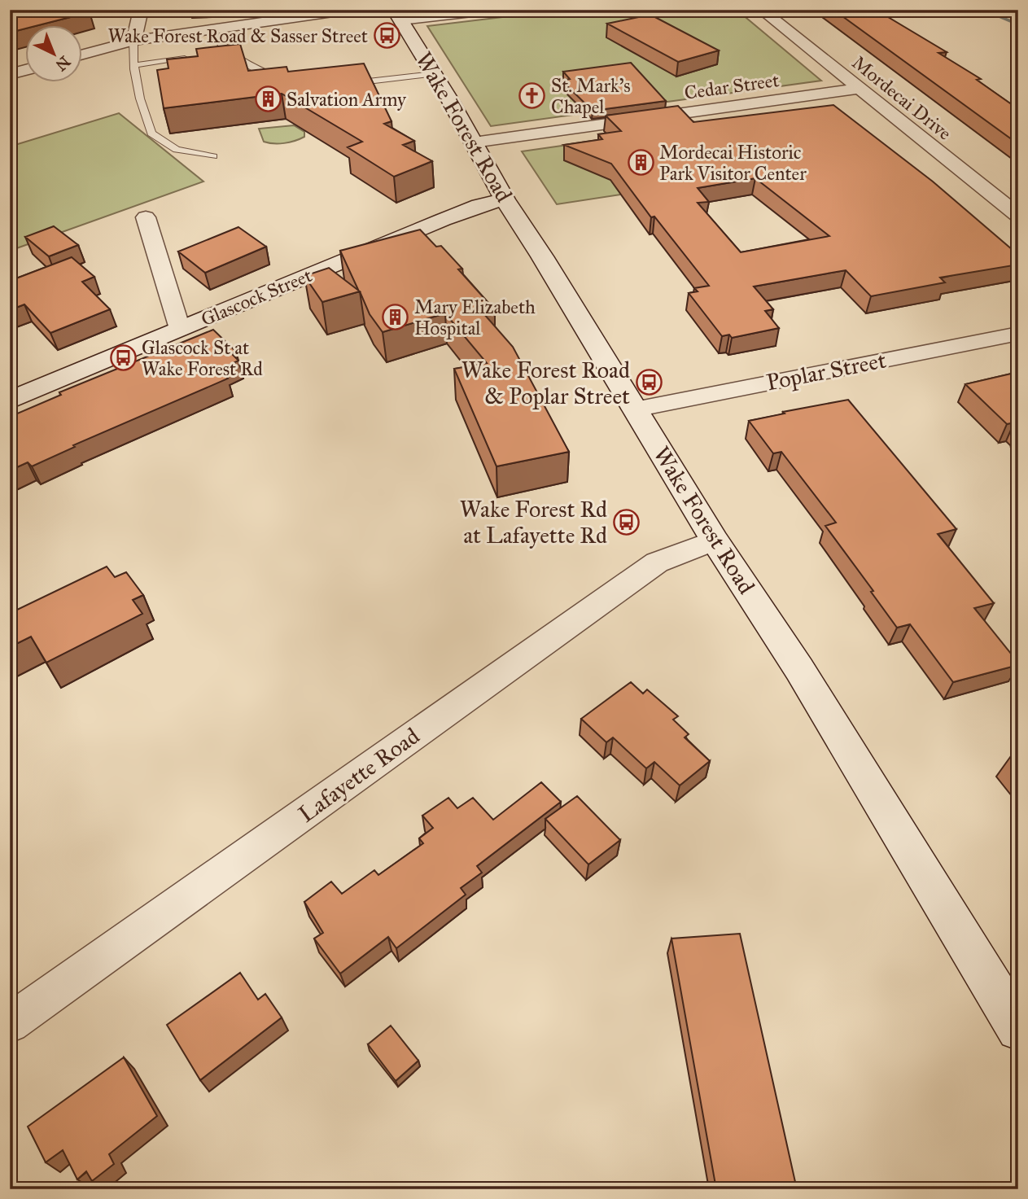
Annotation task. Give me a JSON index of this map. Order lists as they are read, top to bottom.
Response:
{
  "streets": {
    "main road": ["Wake Forest Road", "Glascock Street"],
    "street": [
      "Cedar Street",
      "Mordecai Drive",
      "Poplar Street",
      "Lafayette Road"
    ]
  },
  "crossings": [
    ["Cedar Street", "Mordecai Drive"],
    ["Cedar Street", "Wake Forest Road"],
    ["Wake Forest Road", "Glascock Street"],
    ["Wake Forest Road", "Poplar Street"],
    ["Wake Forest Road", "Lafayette Road"]
  ],
  "places": {
    "bus stop": [
      "Wake Forest Road & Sasser Street",
      "Glascock St at Wake Forest Rd",
      "Wake Forest Road & Poplar Street",
      "Wake Forest Rd at Lafayette Rd"
    ],
    "church": ["St. Mark's Chapel"],
    "building": ["Salvation Army", "Mordecai Historic Park Visitor Center", "Mary Elizabeth Hospital"]
  },
  "north": "bottom right"
}
